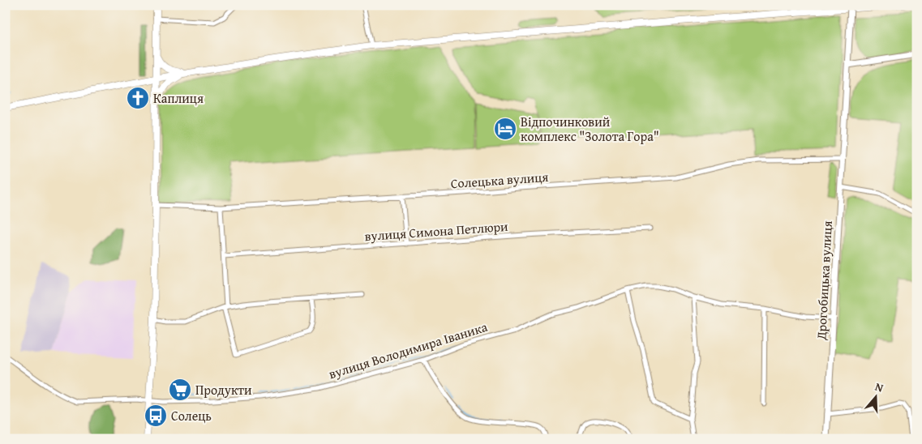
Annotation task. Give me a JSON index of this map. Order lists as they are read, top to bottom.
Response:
{
  "streets": {
    "street": [
      "Солецька вулиця",
      "вулиця Симона Петлюри",
      "Дрогобицька вулиця",
      "вулиця Володимира Іваника"
    ]
  },
  "crossings": [
    ["Солецька вулиця", "Дрогобицька вулиця"],
    ["Дрогобицька вулиця", "вулиця Володимира Іваника"]
  ],
  "places": {
    "church": ["Каплиця"],
    "hotel": ["Відпочинковий комплекс \"Золота Гора\""],
    "supermarket": ["Продукти"],
    "bus stop": ["Солець"]
  },
  "north": "top"
}
